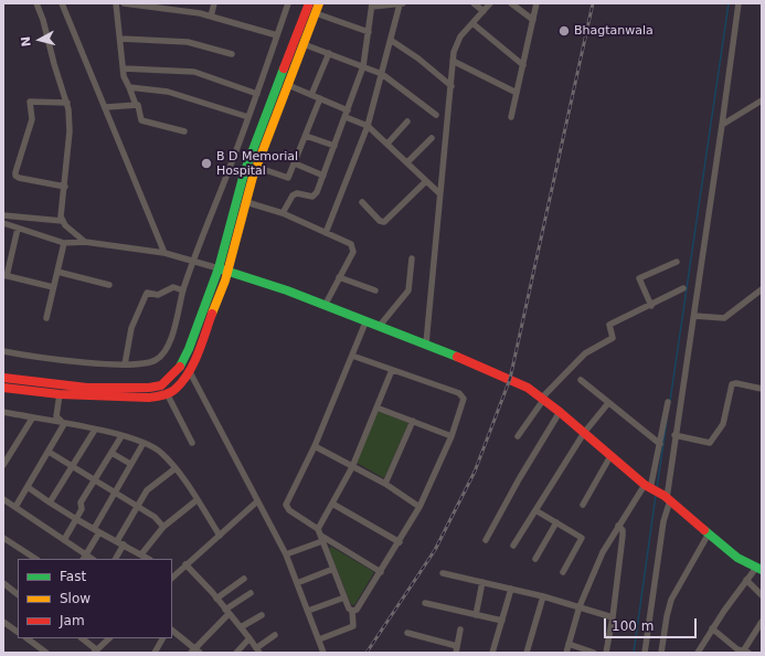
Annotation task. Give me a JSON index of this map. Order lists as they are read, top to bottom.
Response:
{
  "places": ["Bhagtanwala", "B D Memorial Hospital"],
  "legend": ["Fast", "Slow", "Jam"],
  "scale_bar": "100 m",
  "north": "left"
}
